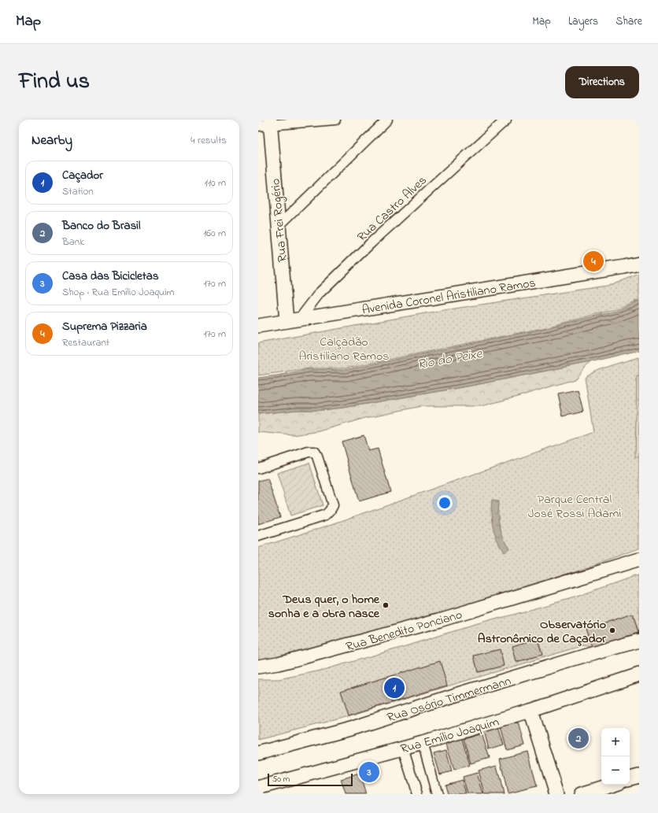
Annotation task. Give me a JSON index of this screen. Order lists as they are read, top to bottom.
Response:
{
  "streets": {
    "street": [
      "Rua Castro Alves",
      "Rua Frei Rogério",
      "Avenida Coronel Aristiliano Ramos",
      "Rua Benedito Ponciano",
      "Rua Osório Timmermann",
      "Rua Emílio Joaquim"
    ]
  },
  "crossings": [
    ["Rua Castro Alves", "Rua Frei Rogério"],
    ["Rua Castro Alves", "Avenida Coronel Aristiliano Ramos"],
    ["Rua Frei Rogério", "Avenida Coronel Aristiliano Ramos"]
  ],
  "water": ["Rio do Peixe"],
  "parks": ["Calçadão Aristiliano Ramos", "Parque Central José Rossi Adami"],
  "places": ["Deus quer, o home sonha e a obra nasce", "Observatório Astronômico de Caçador"],
  "scale_bar": "50 m",
  "page": {
    "header": "Map",
    "nav": ["Map", "Layers", "Share"],
    "title": "Find us",
    "buttons": "Directions",
    "heading": ["Nearby", "4 results"],
    "list": [
      {
        "mark": "1",
        "name": "Caçador",
        "note": "Station",
        "value": "110 m"
      },
      {
        "mark": "2",
        "name": "Banco do Brasil",
        "note": "Bank",
        "value": "160 m"
      },
      {
        "mark": "3",
        "name": "Casa das Bicicletas",
        "note": "Shop · Rua Emílio Joaquim",
        "value": "170 m"
      },
      {
        "mark": "4",
        "name": "Suprema Pizzaria",
        "note": "Restaurant",
        "value": "170 m"
      }
    ],
    "pins": [
      "4",
      "1",
      "2",
      "3"
    ],
    "map_buttons": ["+", "−"],
    "scale": "50 m"
  }
}
